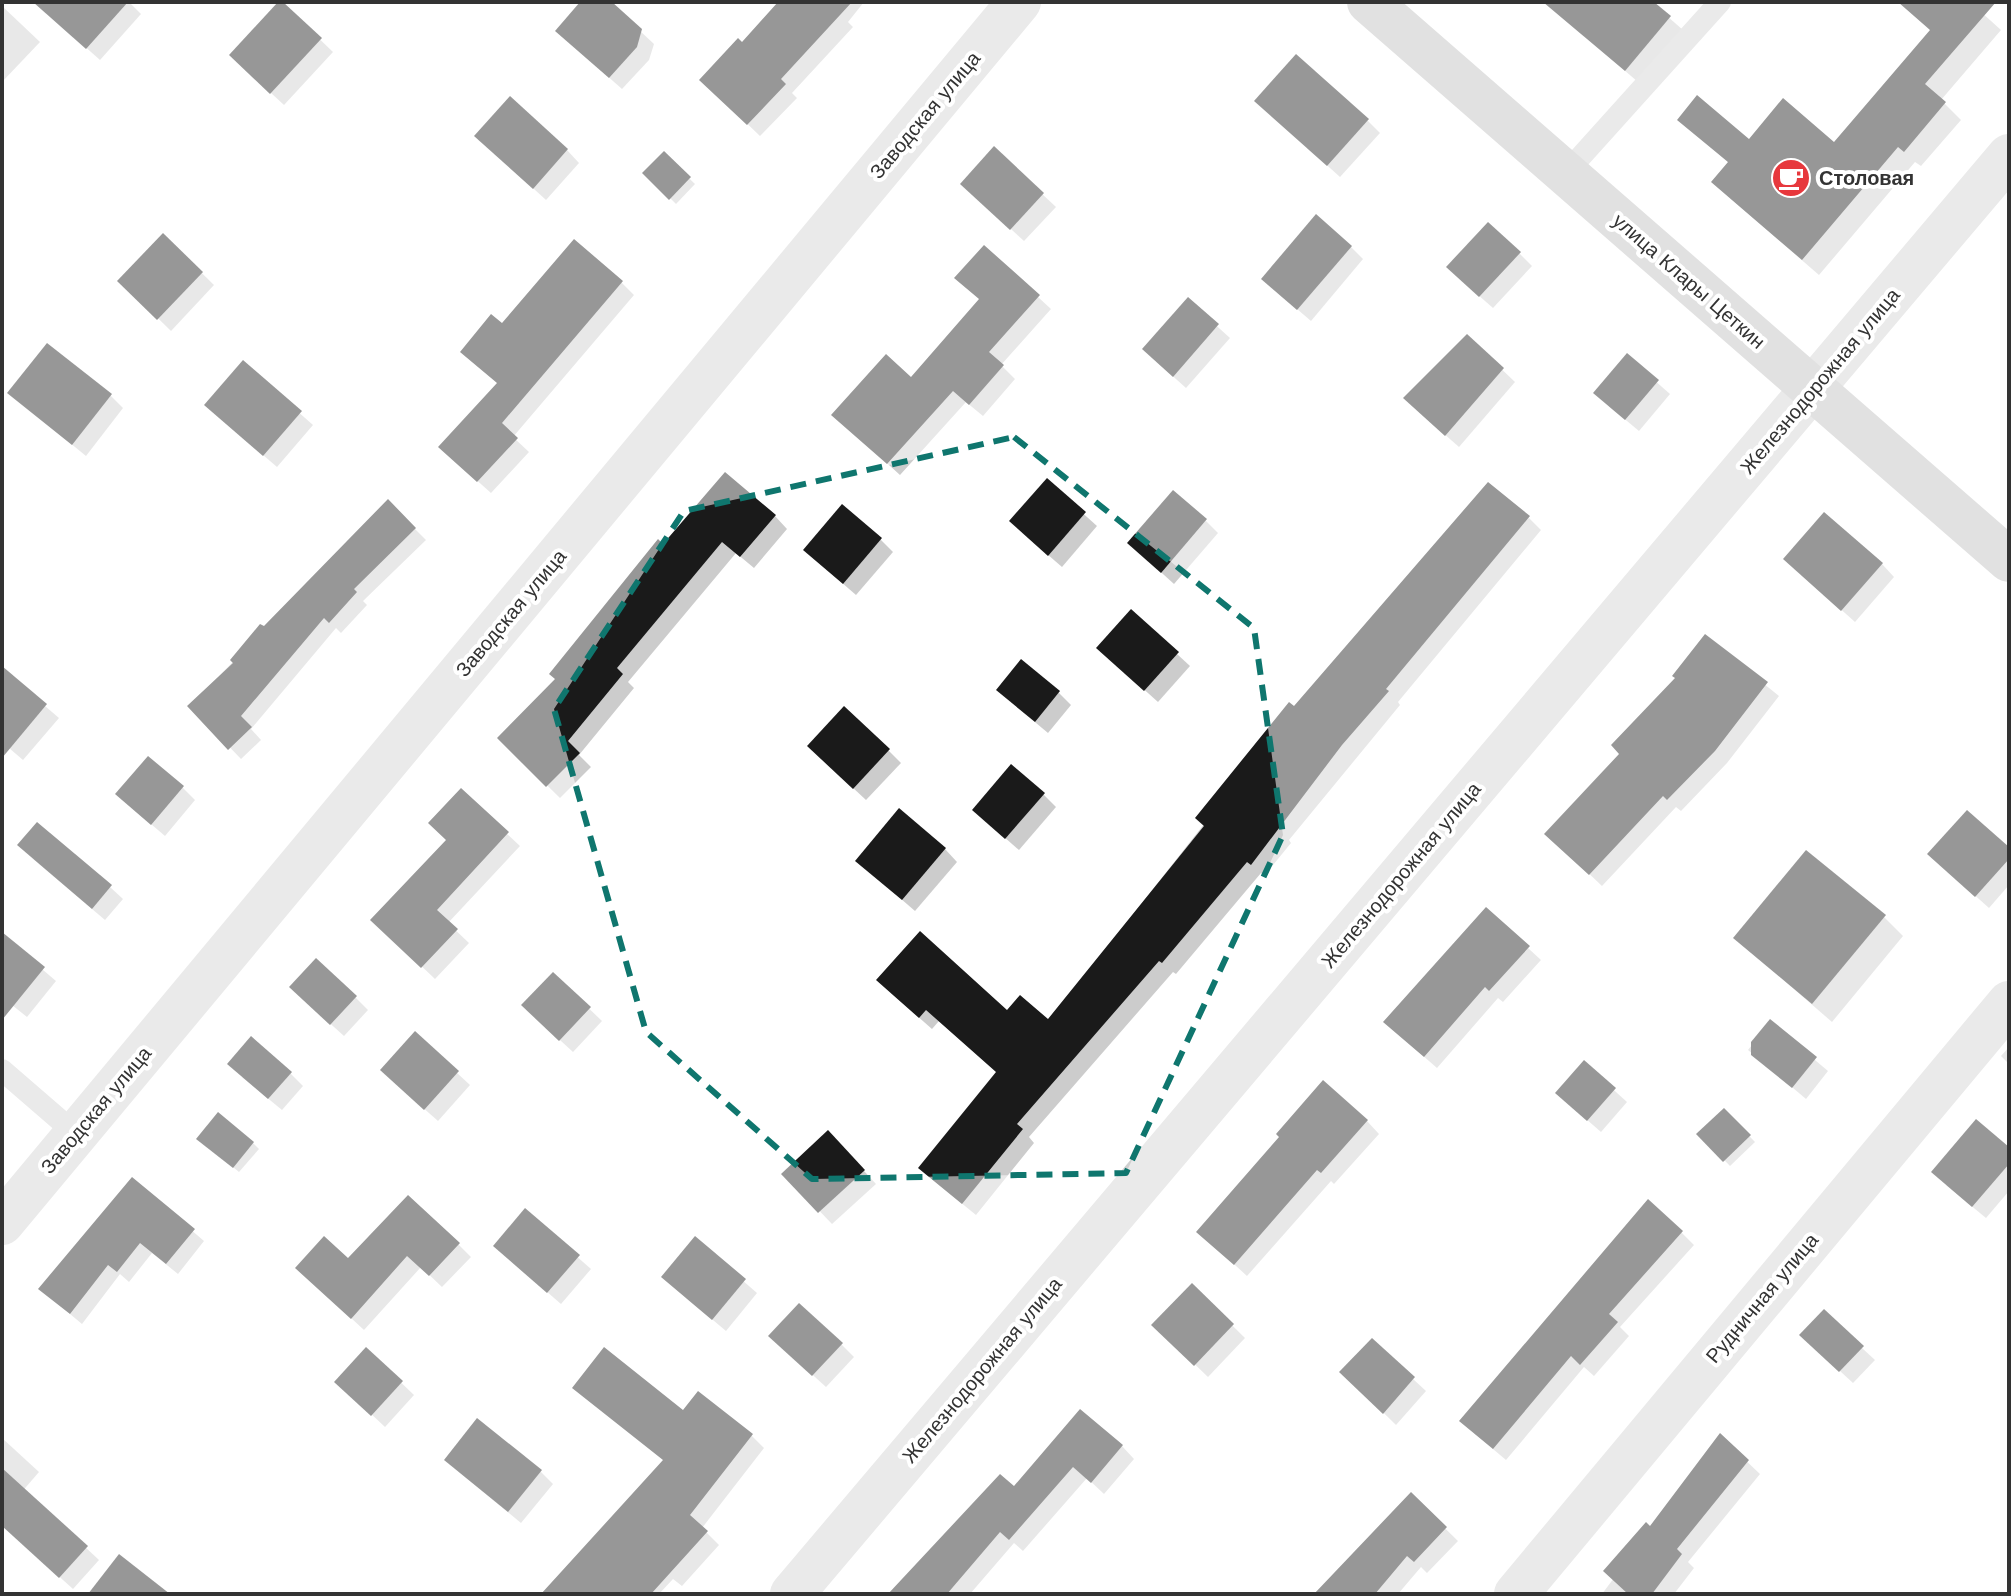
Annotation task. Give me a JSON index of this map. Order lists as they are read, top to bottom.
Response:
{
  "streets": {
    "street": [
      "Заводская улица",
      "улица Клары Цеткин",
      "Железнодорожная улица",
      "Рудничная улица"
    ]
  },
  "crossings": [
    ["улица Клары Цеткин", "Железнодорожная улица"]
  ],
  "places": {
    "cafe": ["Столовая"]
  }
}
